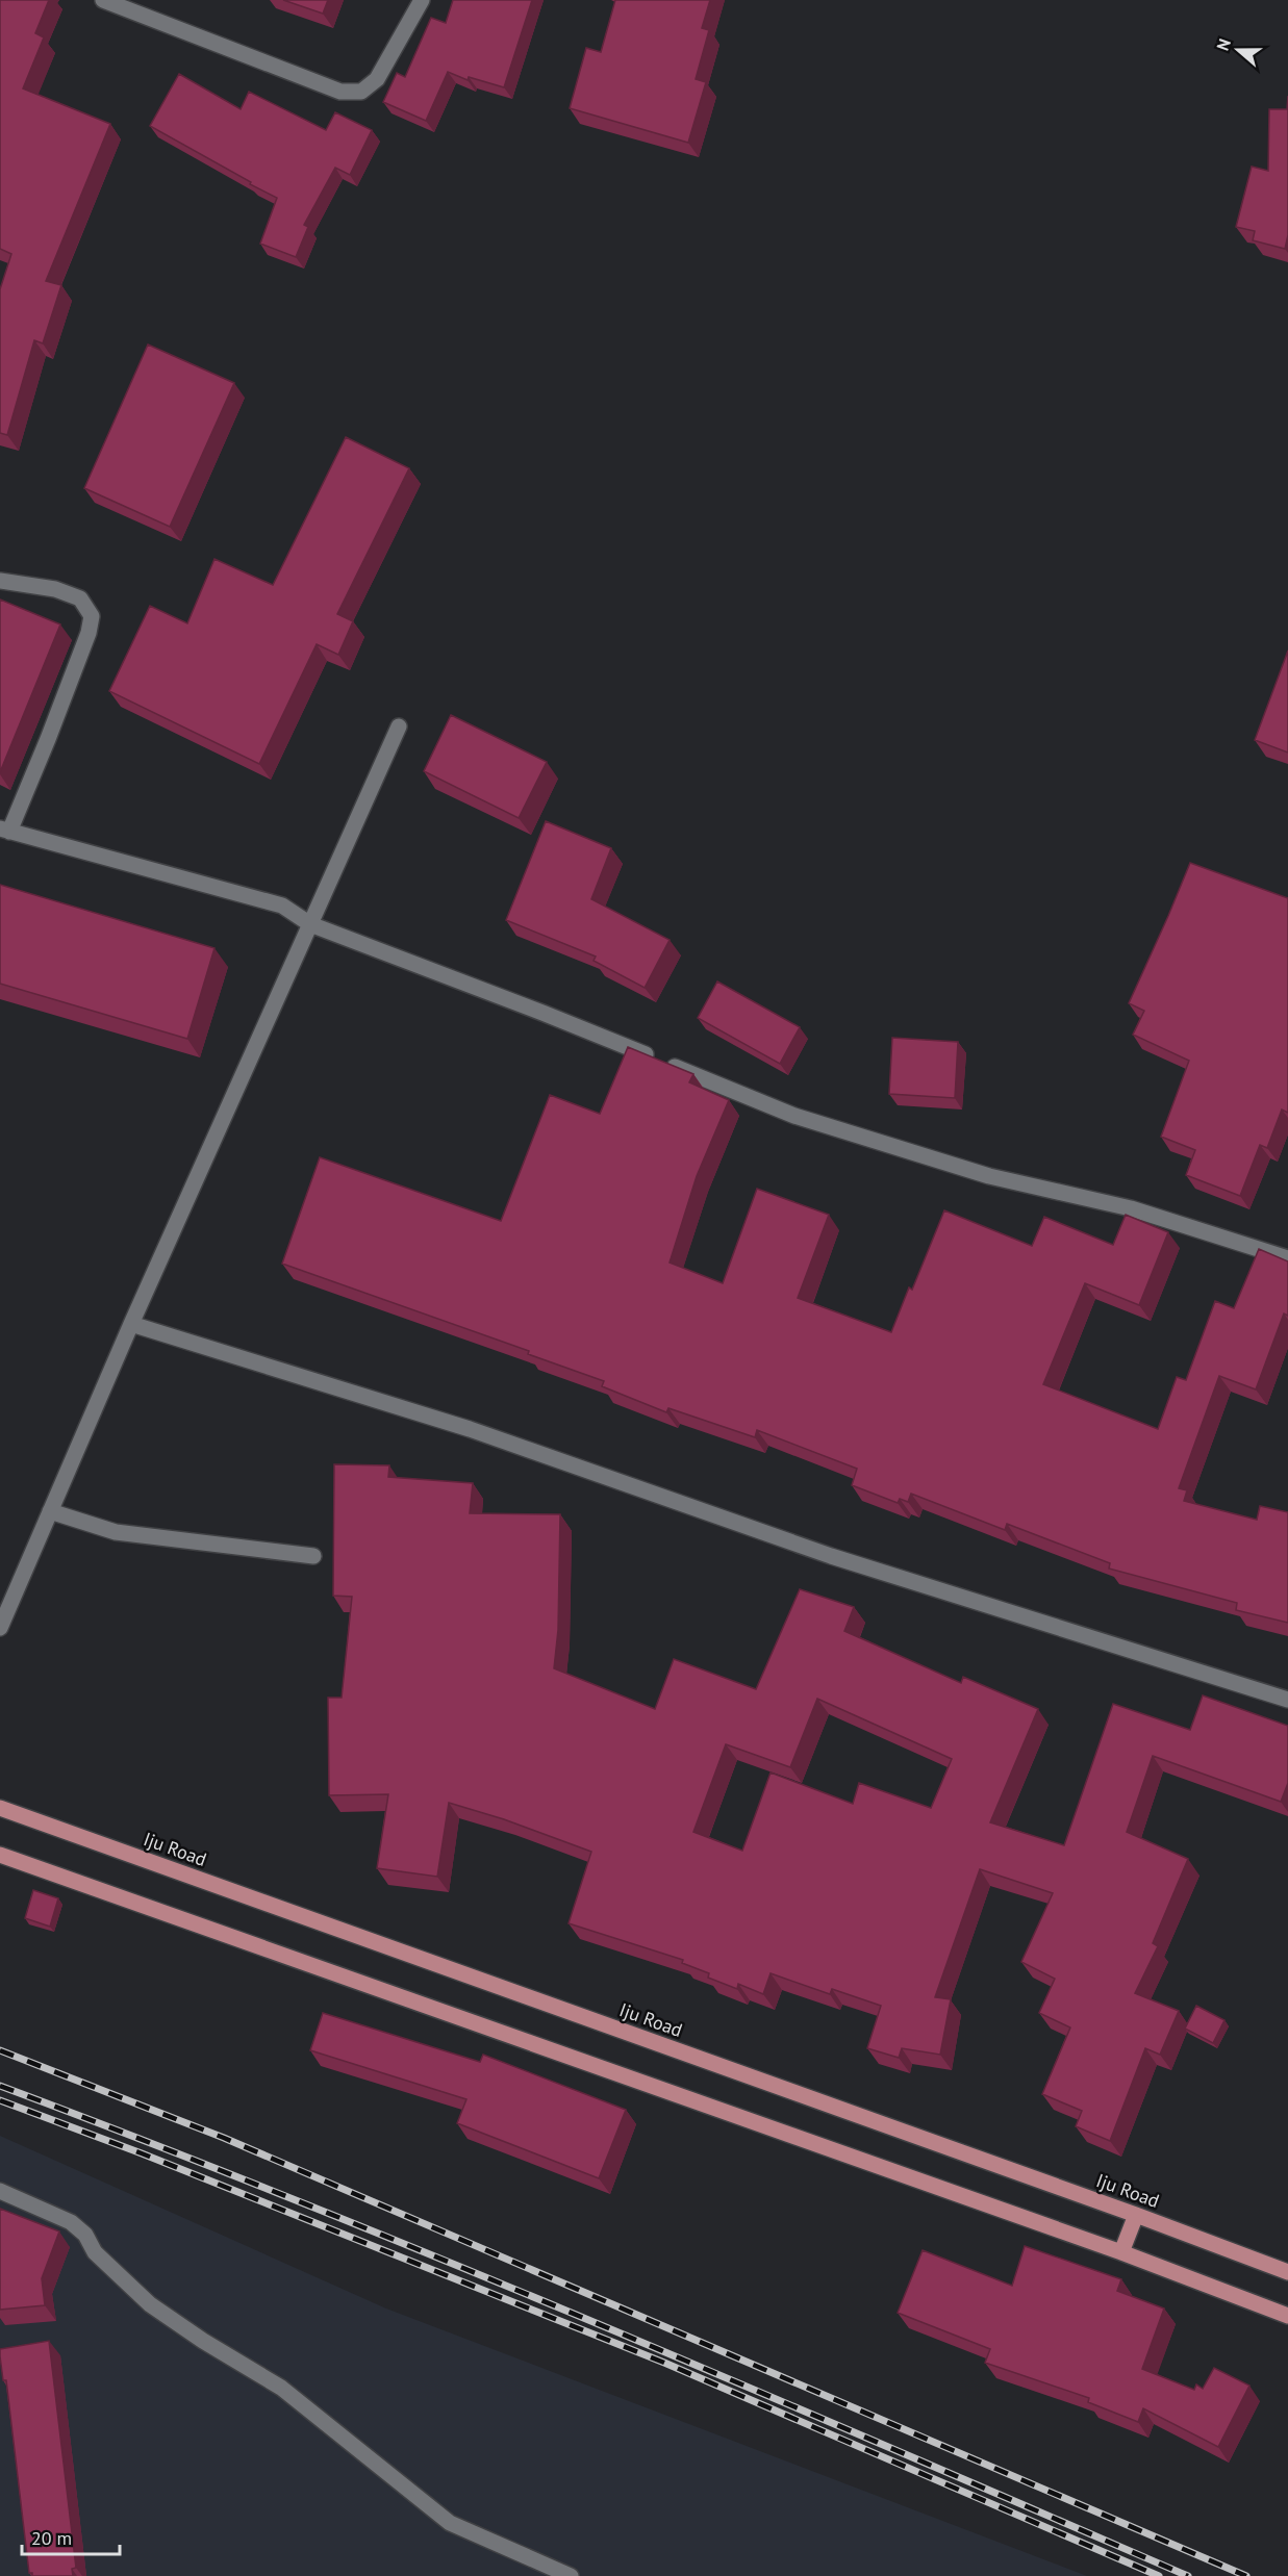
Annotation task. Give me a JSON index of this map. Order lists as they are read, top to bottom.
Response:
{
  "streets": {
    "main road": ["Iju Road"]
  },
  "scale_bar": "20 m",
  "north": "left"
}
